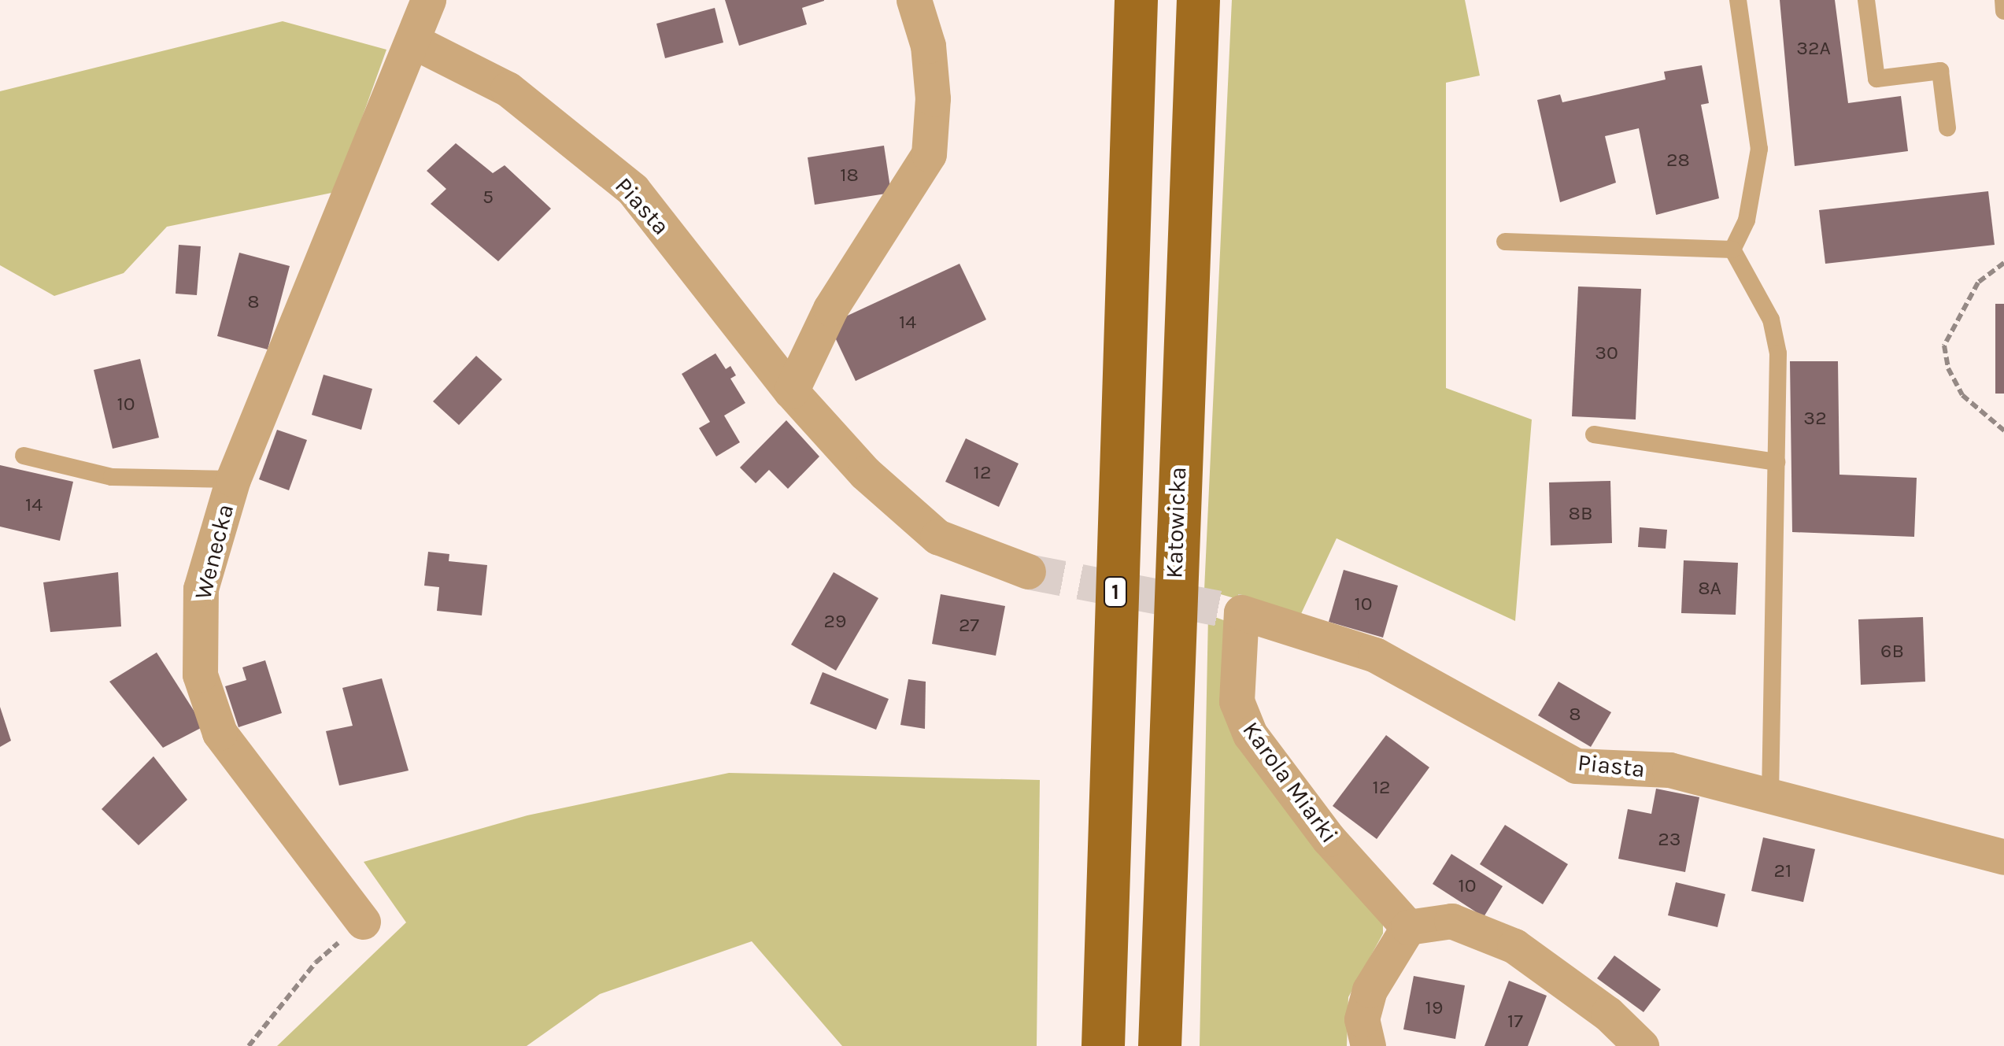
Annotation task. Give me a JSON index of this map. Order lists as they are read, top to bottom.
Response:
{
  "streets": {
    "main road": ["Katowicka", "1"],
    "street": ["Piasta", "Wenecka", "Karola Miarki"]
  },
  "crossings": [
    ["Piasta", "Wenecka"],
    ["Piasta", "Karola Miarki"]
  ],
  "house_numbers": [
    "32A",
    "28",
    "18",
    "5",
    "8",
    "14",
    "30",
    "10",
    "32",
    "12",
    "14",
    "8B",
    "8A",
    "10",
    "29",
    "27",
    "6B",
    "8",
    "12",
    "23",
    "21",
    "10",
    "19",
    "17"
  ]
}
